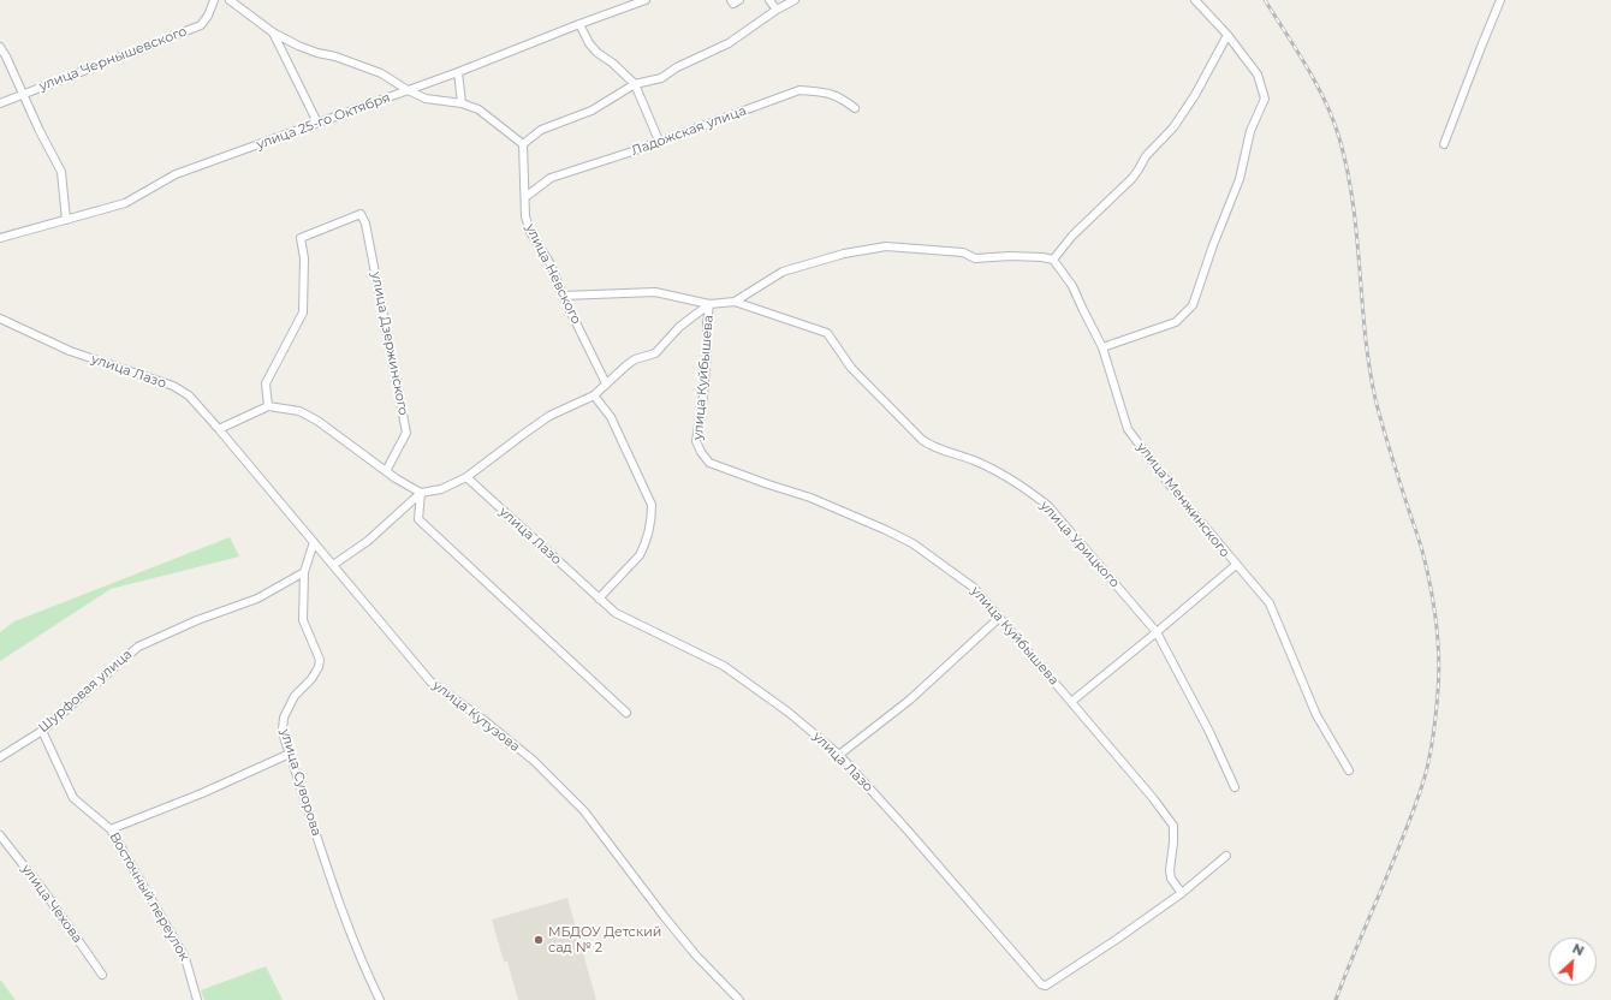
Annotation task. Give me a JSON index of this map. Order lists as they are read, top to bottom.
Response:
{
  "streets": {
    "street": [
      "улица Чернышевского",
      "улица 25-го Октября",
      "Ладожская улица",
      "улица Невского",
      "улица Дзержинского",
      "улица Лазо",
      "улица Куйбышева",
      "улица Менжинского",
      "улица Урицкого",
      "Шурфовая улица",
      "улица Кутузова",
      "улица Суворова",
      "Восточный переулок",
      "улица Чехова"
    ]
  },
  "crossings": [
    ["Ладожская улица", "улица Невского"],
    ["улица Лазо", "улица Куйбышева"],
    ["улица Лазо", "улица Кутузова"],
    ["Шурфовая улица", "улица Суворова"],
    ["Шурфовая улица", "Восточный переулок"],
    ["улица Кутузова", "улица Суворова"]
  ],
  "places": ["МБДОУ Детский сад № 2"],
  "north": "top right"
}
